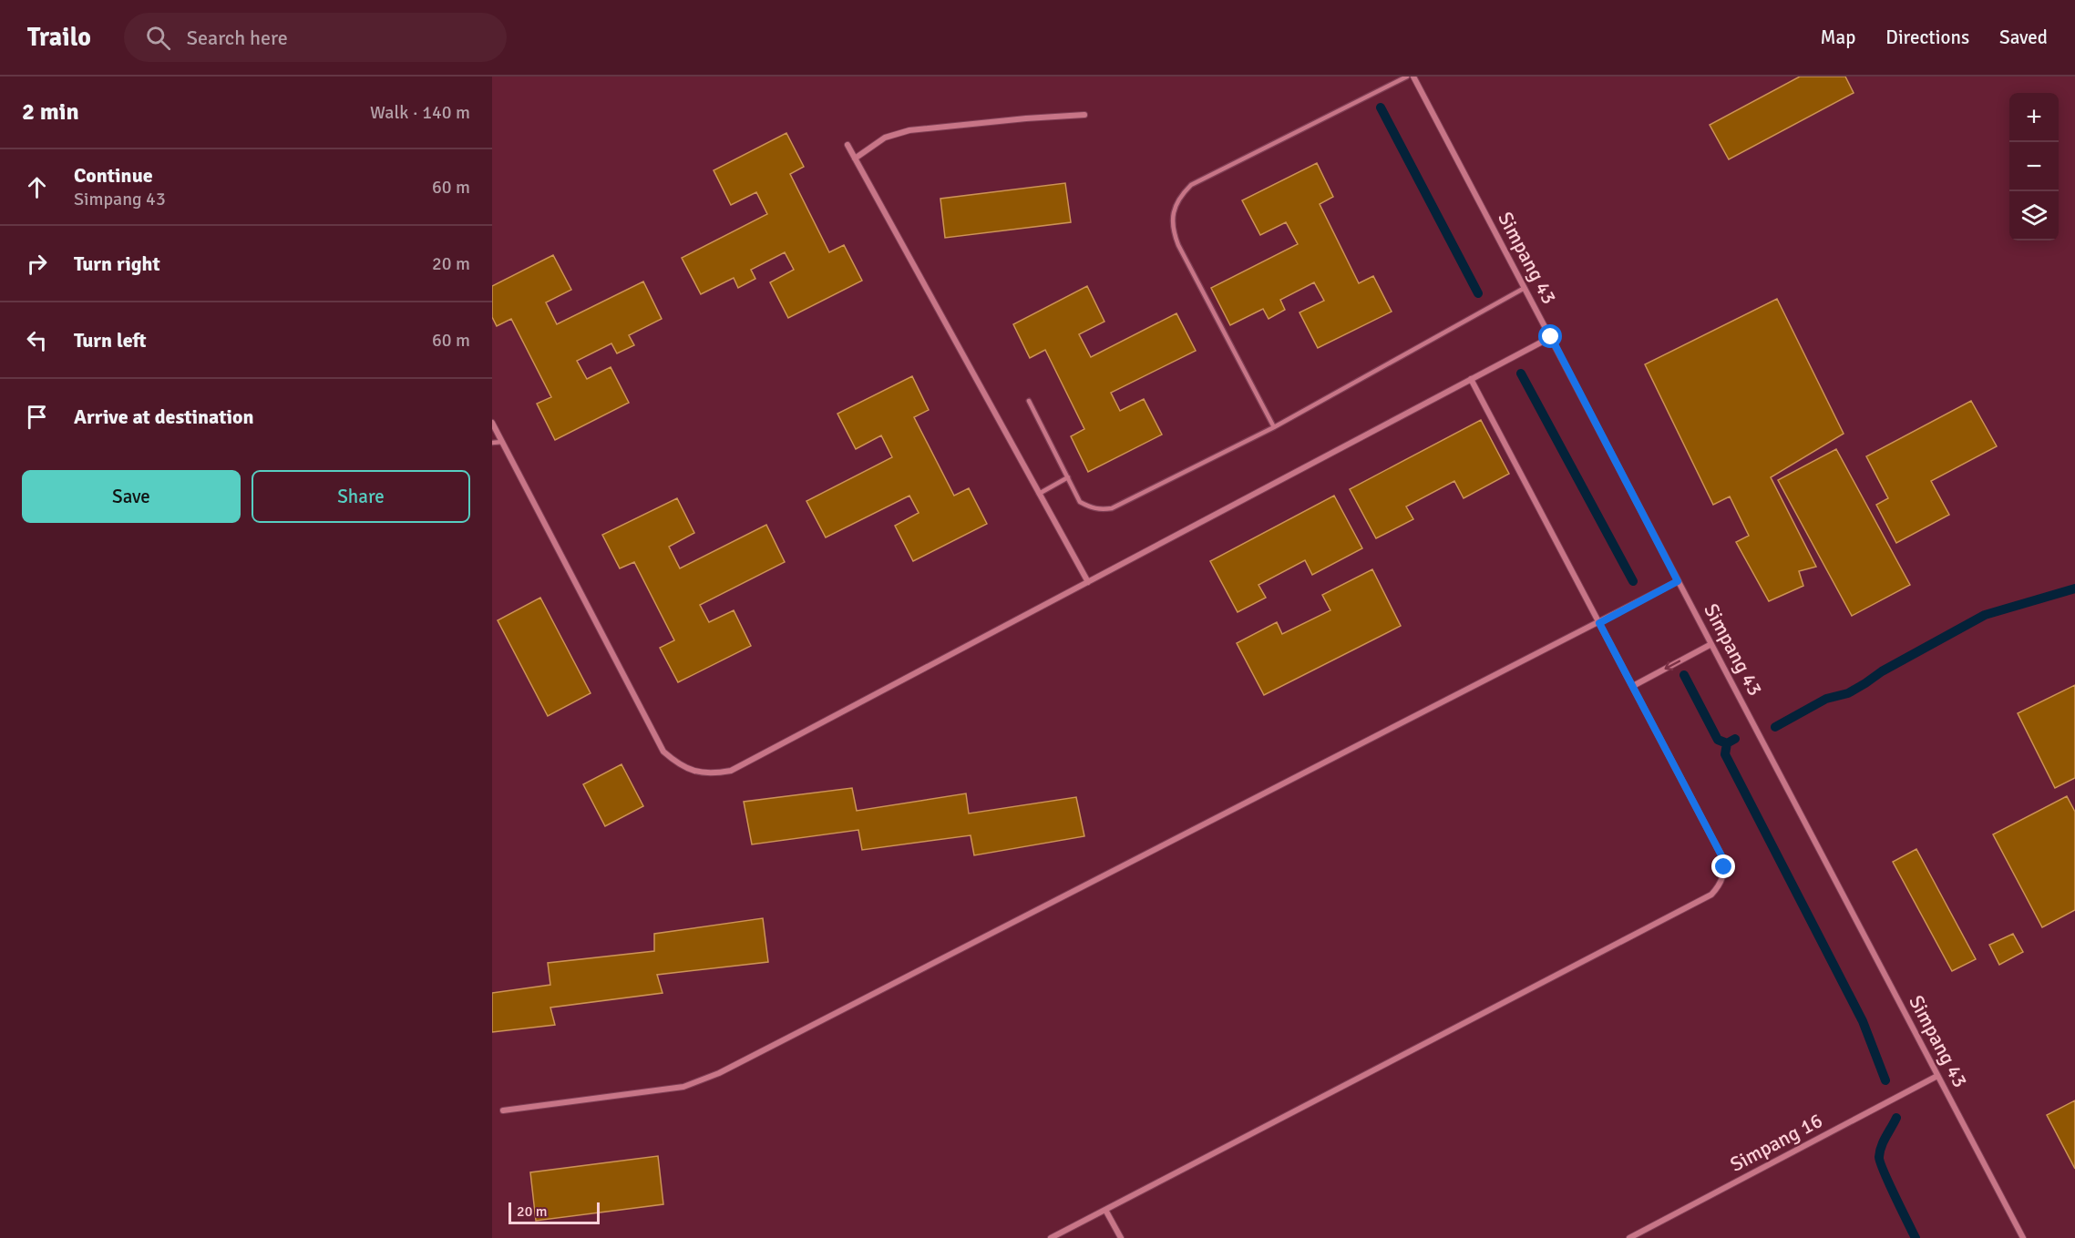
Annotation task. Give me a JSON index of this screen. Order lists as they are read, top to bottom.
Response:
{
  "streets": {
    "street": ["Simpang 43", "Simpang 16"]
  },
  "crossings": [
    ["Simpang 43", "Simpang 16"]
  ],
  "scale_bar": "20 m",
  "page": {
    "header": "Trailo",
    "search": "Search here",
    "nav": ["Map", "Directions", "Saved"],
    "heading": ["2 min", "Walk · 140 m"],
    "map_buttons": ["+", "−"],
    "list": [
      ["Continue", "Simpang 43", "60 m"],
      ["Turn right", "20 m"],
      ["Turn left", "60 m"],
      "Arrive at destination"
    ],
    "buttons": ["Save", "Share"],
    "scale": "20 m"
  }
}
